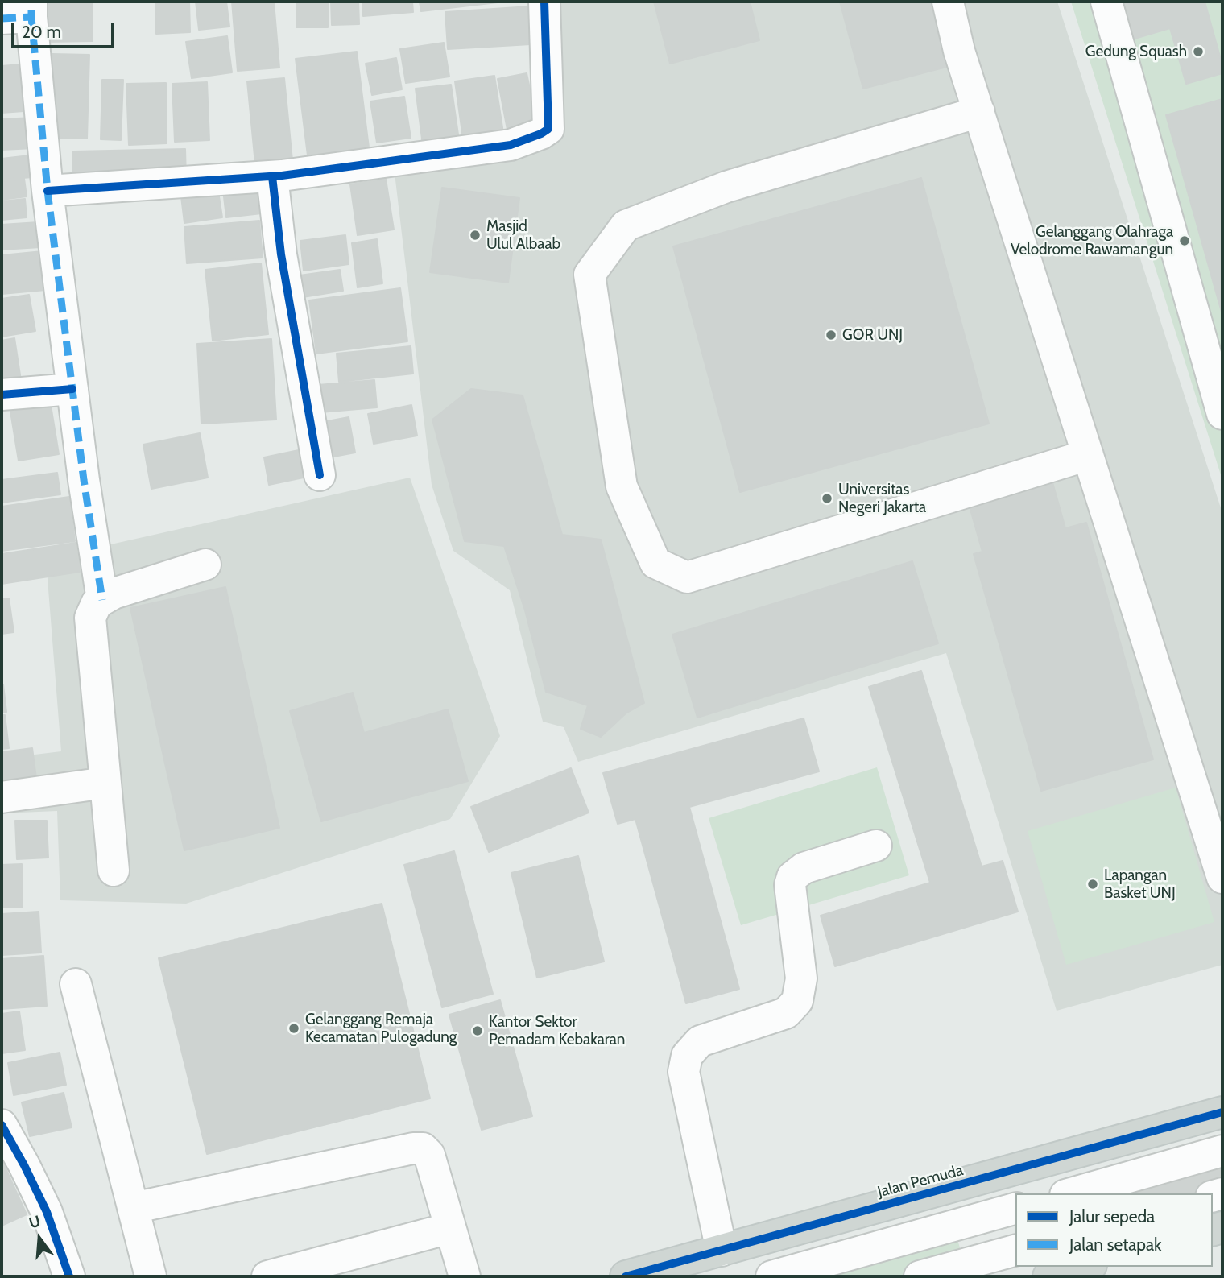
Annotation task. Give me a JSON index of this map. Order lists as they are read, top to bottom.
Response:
{
  "streets": {
    "main road": ["Jalan Pemuda"]
  },
  "places": [
    "Gedung Squash",
    "Masjid Ulul Albaab",
    "Gelanggang Olahraga Velodrome Rawamangun",
    "GOR UNJ",
    "Universitas Negeri Jakarta",
    "Lapangan Basket UNJ",
    "Gelanggang Remaja Kecamatan Pulogadung",
    "Kantor Sektor Pemadam Kebakaran"
  ],
  "legend": ["Jalur sepeda", "Jalan setapak"],
  "scale_bar": "20 m",
  "north": "top"
}
